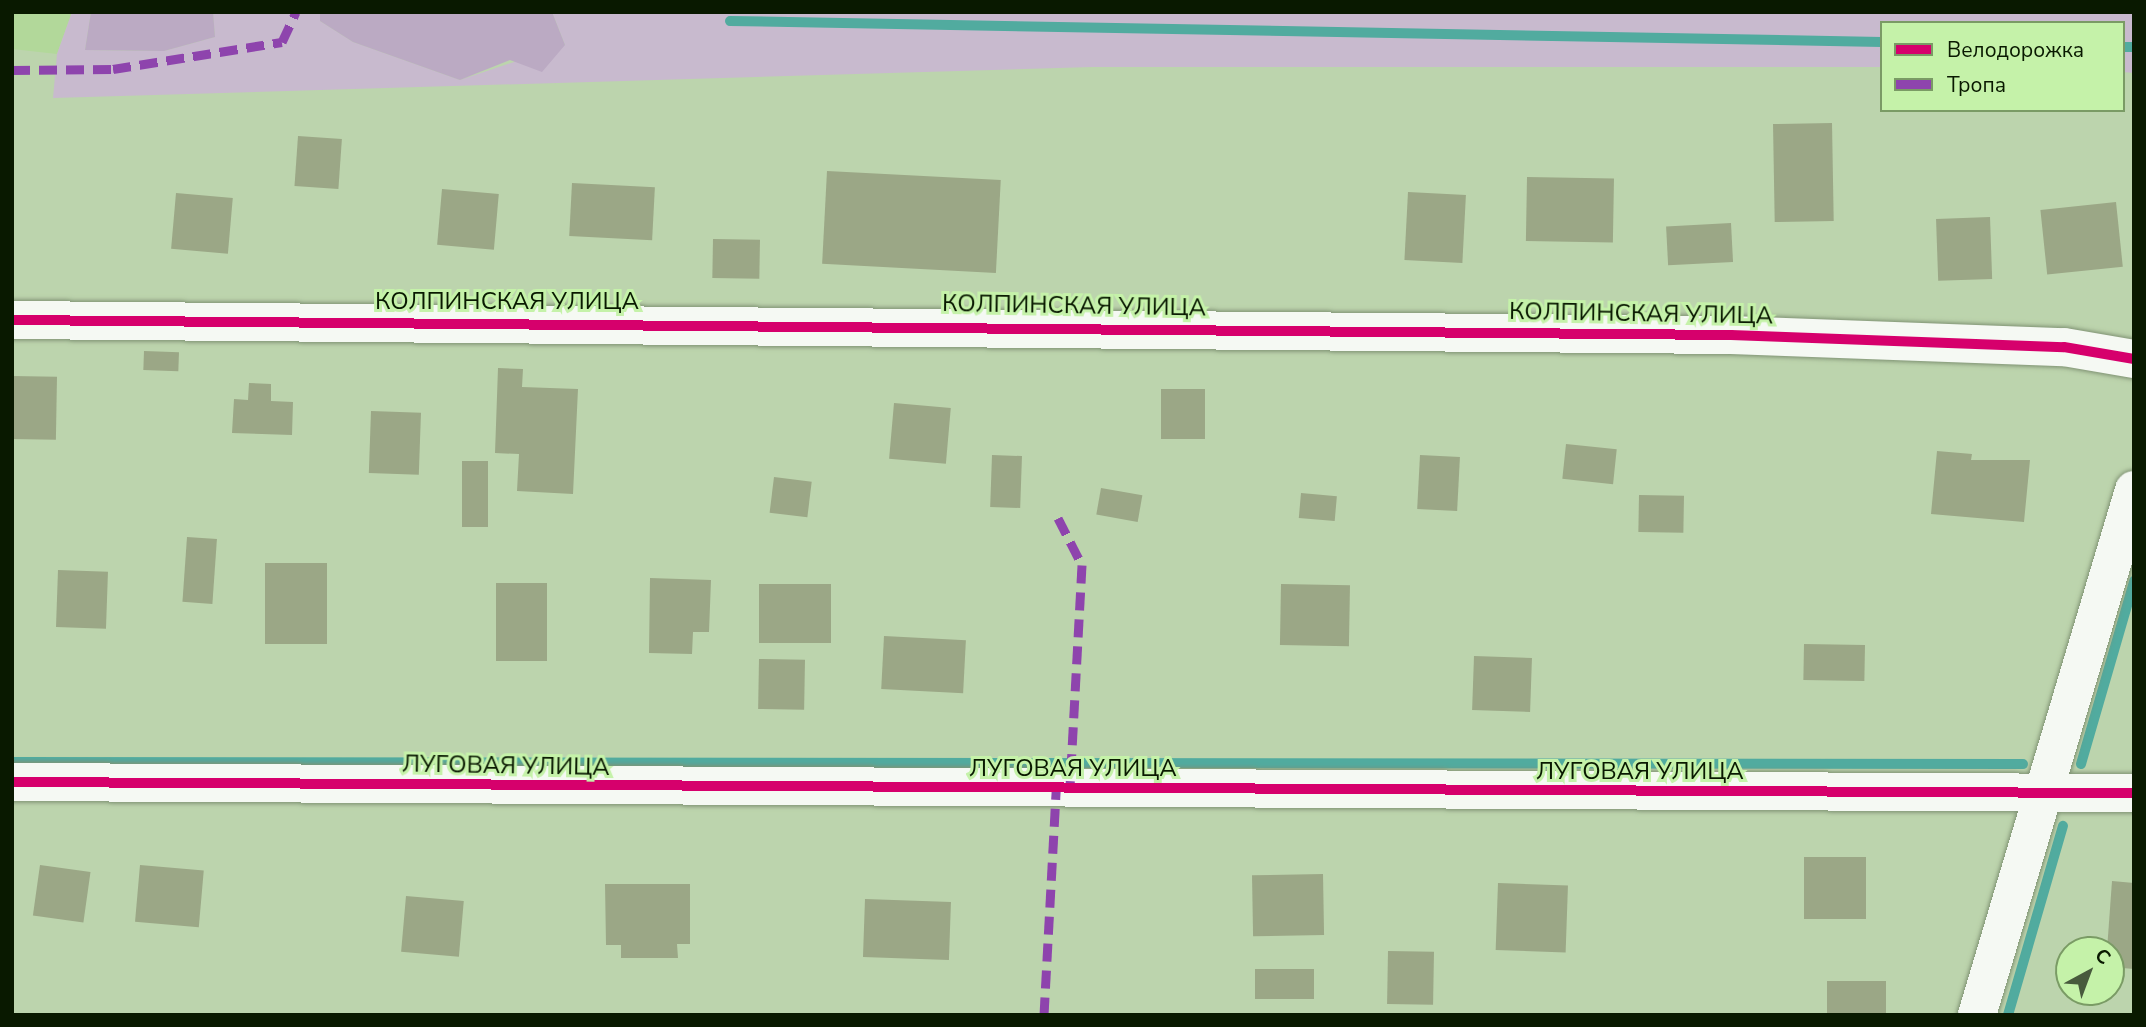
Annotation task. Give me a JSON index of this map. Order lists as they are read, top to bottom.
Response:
{
  "streets": {
    "street": ["КОЛПИНСКАЯ УЛИЦА", "ЛУГОВАЯ УЛИЦА"]
  },
  "legend": ["Велодорожка", "Тропа"],
  "north": "top right"
}
